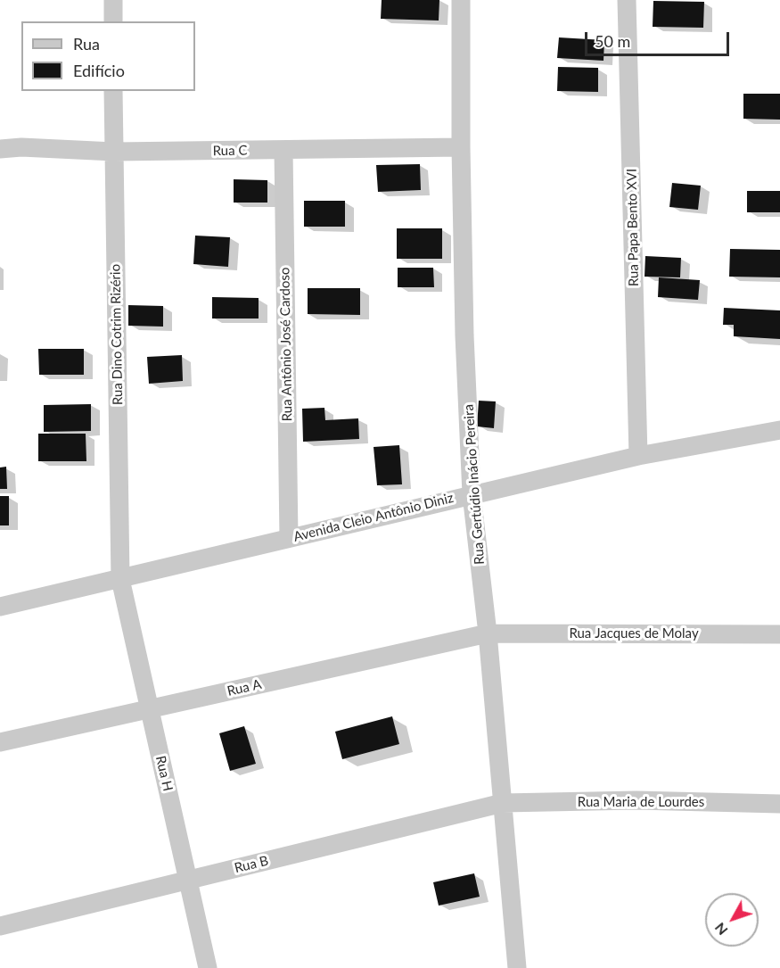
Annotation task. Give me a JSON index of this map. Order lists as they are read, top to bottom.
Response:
{
  "streets": {
    "street": [
      "Rua C",
      "Rua Papa Bento XVI",
      "Rua Dino Cotrim Rizério",
      "Rua Antônio José Cardoso",
      "Rua Gertúdio Inácio Pereira",
      "Avenida Cleio Antônio Diniz",
      "Rua Jacques de Molay",
      "Rua A",
      "Rua H",
      "Rua Maria de Lourdes",
      "Rua B"
    ]
  },
  "crossings": [
    ["Rua C", "Rua Dino Cotrim Rizério"],
    ["Rua C", "Rua Antônio José Cardoso"],
    ["Rua C", "Rua Gertúdio Inácio Pereira"],
    ["Rua Papa Bento XVI", "Avenida Cleio Antônio Diniz"],
    ["Rua Dino Cotrim Rizério", "Avenida Cleio Antônio Diniz"],
    ["Rua Dino Cotrim Rizério", "Rua H"],
    ["Rua Antônio José Cardoso", "Avenida Cleio Antônio Diniz"],
    ["Rua Gertúdio Inácio Pereira", "Avenida Cleio Antônio Diniz"],
    ["Rua Gertúdio Inácio Pereira", "Rua Jacques de Molay"],
    ["Rua Gertúdio Inácio Pereira", "Rua A"],
    ["Rua Gertúdio Inácio Pereira", "Rua Maria de Lourdes"],
    ["Rua Gertúdio Inácio Pereira", "Rua B"],
    ["Avenida Cleio Antônio Diniz", "Rua H"],
    ["Rua Jacques de Molay", "Rua A"],
    ["Rua A", "Rua H"],
    ["Rua H", "Rua B"],
    ["Rua Maria de Lourdes", "Rua B"]
  ],
  "legend": ["Rua", "Edifício"],
  "scale_bar": "50 m",
  "north": "bottom left"
}
